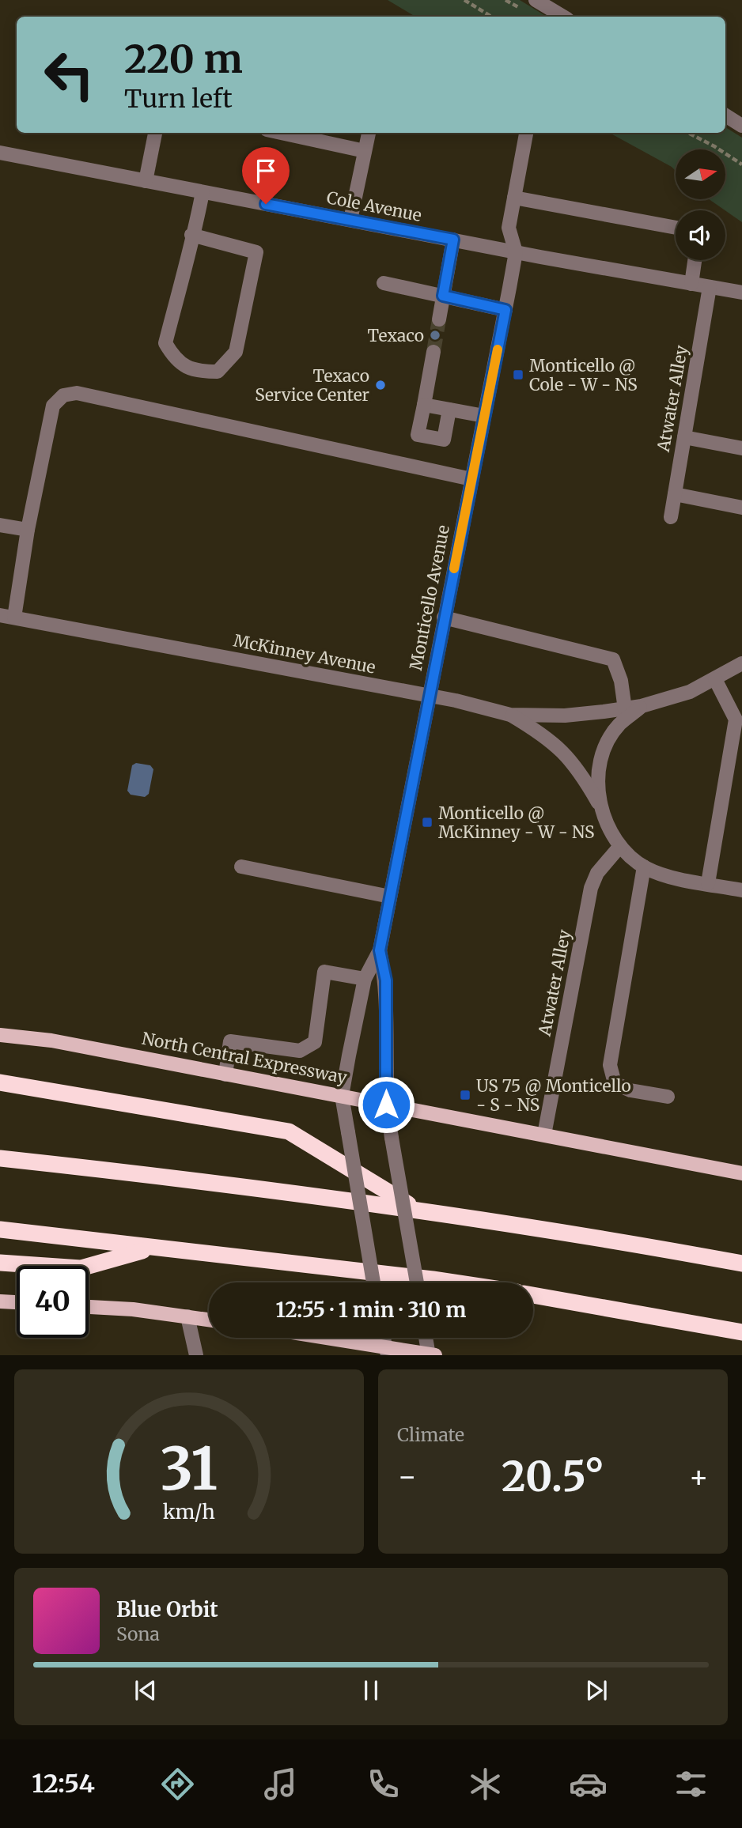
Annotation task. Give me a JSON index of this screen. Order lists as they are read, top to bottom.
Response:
{
  "streets": {
    "main road": ["North Central Expressway"],
    "street": [
      "Cole Avenue",
      "Atwater Alley",
      "Monticello Avenue",
      "McKinney Avenue"
    ]
  },
  "crossings": [
    ["Cole Avenue", "Atwater Alley"],
    ["Cole Avenue", "Monticello Avenue"],
    ["Atwater Alley", "North Central Expressway"],
    ["Monticello Avenue", "McKinney Avenue"],
    ["Monticello Avenue", "North Central Expressway"]
  ],
  "places": {
    "other": ["Texaco", "Texaco Service Center"],
    "transit": ["Monticello @ Cole - W - NS", "Monticello @ McKinney - W - NS", "US 75 @ Monticello - S - NS"]
  },
  "north": "right",
  "page": {
    "turn": ["220 m", "Turn left"],
    "limit": "40",
    "trip": "12:55 · 1 min · 310 m",
    "tile": "Climate",
    "heat": ["−", "20.5°", "+"],
    "song": ["Blue Orbit", "Sona"],
    "tabs": "12:54",
    "gauge": ["31", "km/h"]
  }
}
